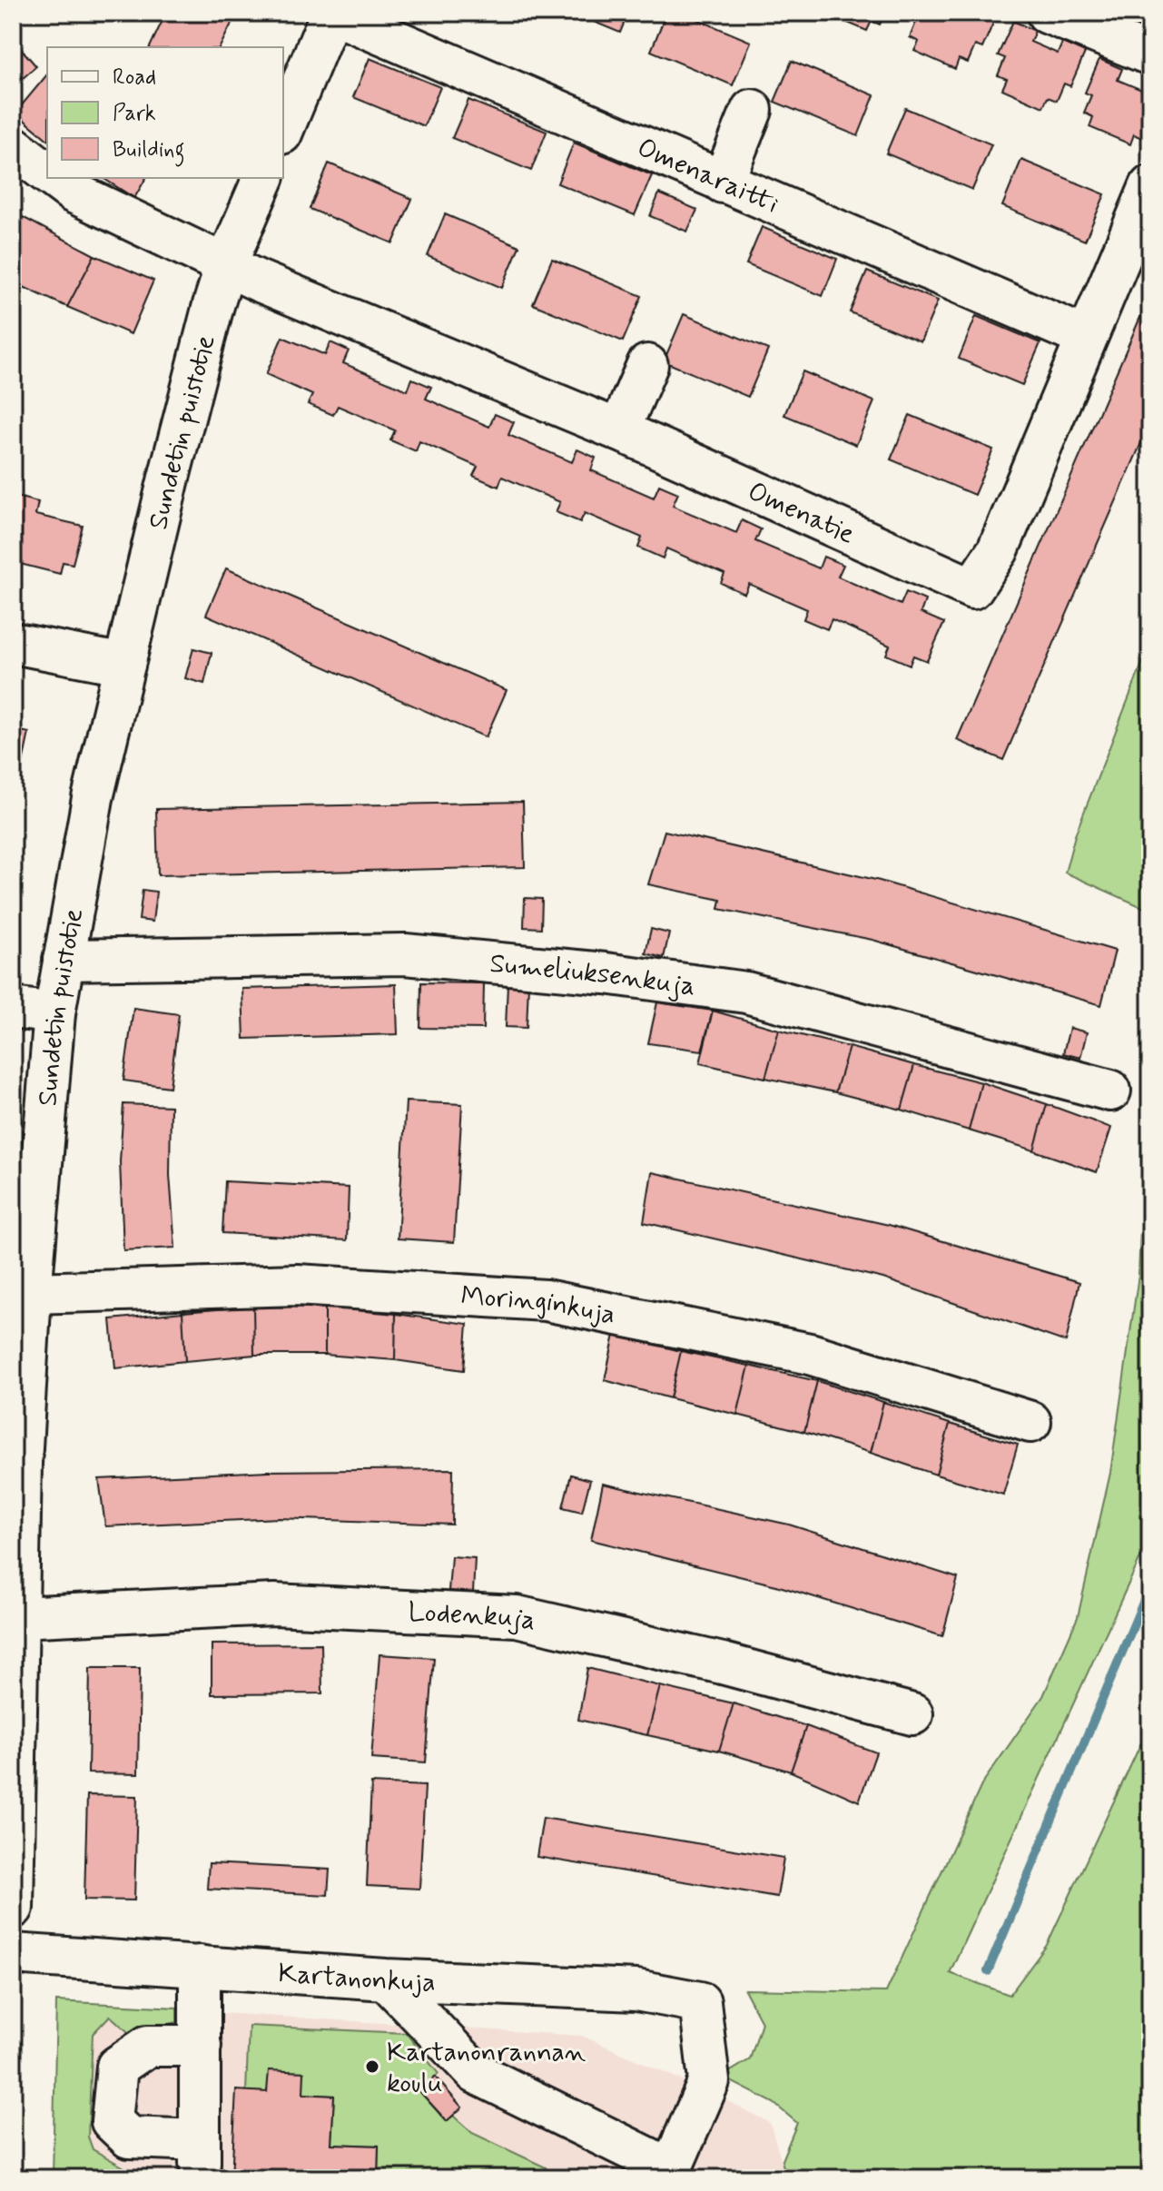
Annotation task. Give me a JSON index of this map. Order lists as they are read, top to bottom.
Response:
{
  "streets": {
    "street": [
      "Omenaraitti",
      "Sundetin puistotie",
      "Omenatie",
      "Sumeliuksenkuja",
      "Moringinkuja",
      "Lodenkuja",
      "Kartanonkuja"
    ]
  },
  "crossings": [
    ["Omenaraitti", "Omenatie"],
    ["Sundetin puistotie", "Omenatie"],
    ["Sundetin puistotie", "Sumeliuksenkuja"],
    ["Sundetin puistotie", "Moringinkuja"],
    ["Sundetin puistotie", "Lodenkuja"]
  ],
  "places": ["Kartanonrannan koulu"],
  "legend": ["Road", "Park", "Building"]
}
